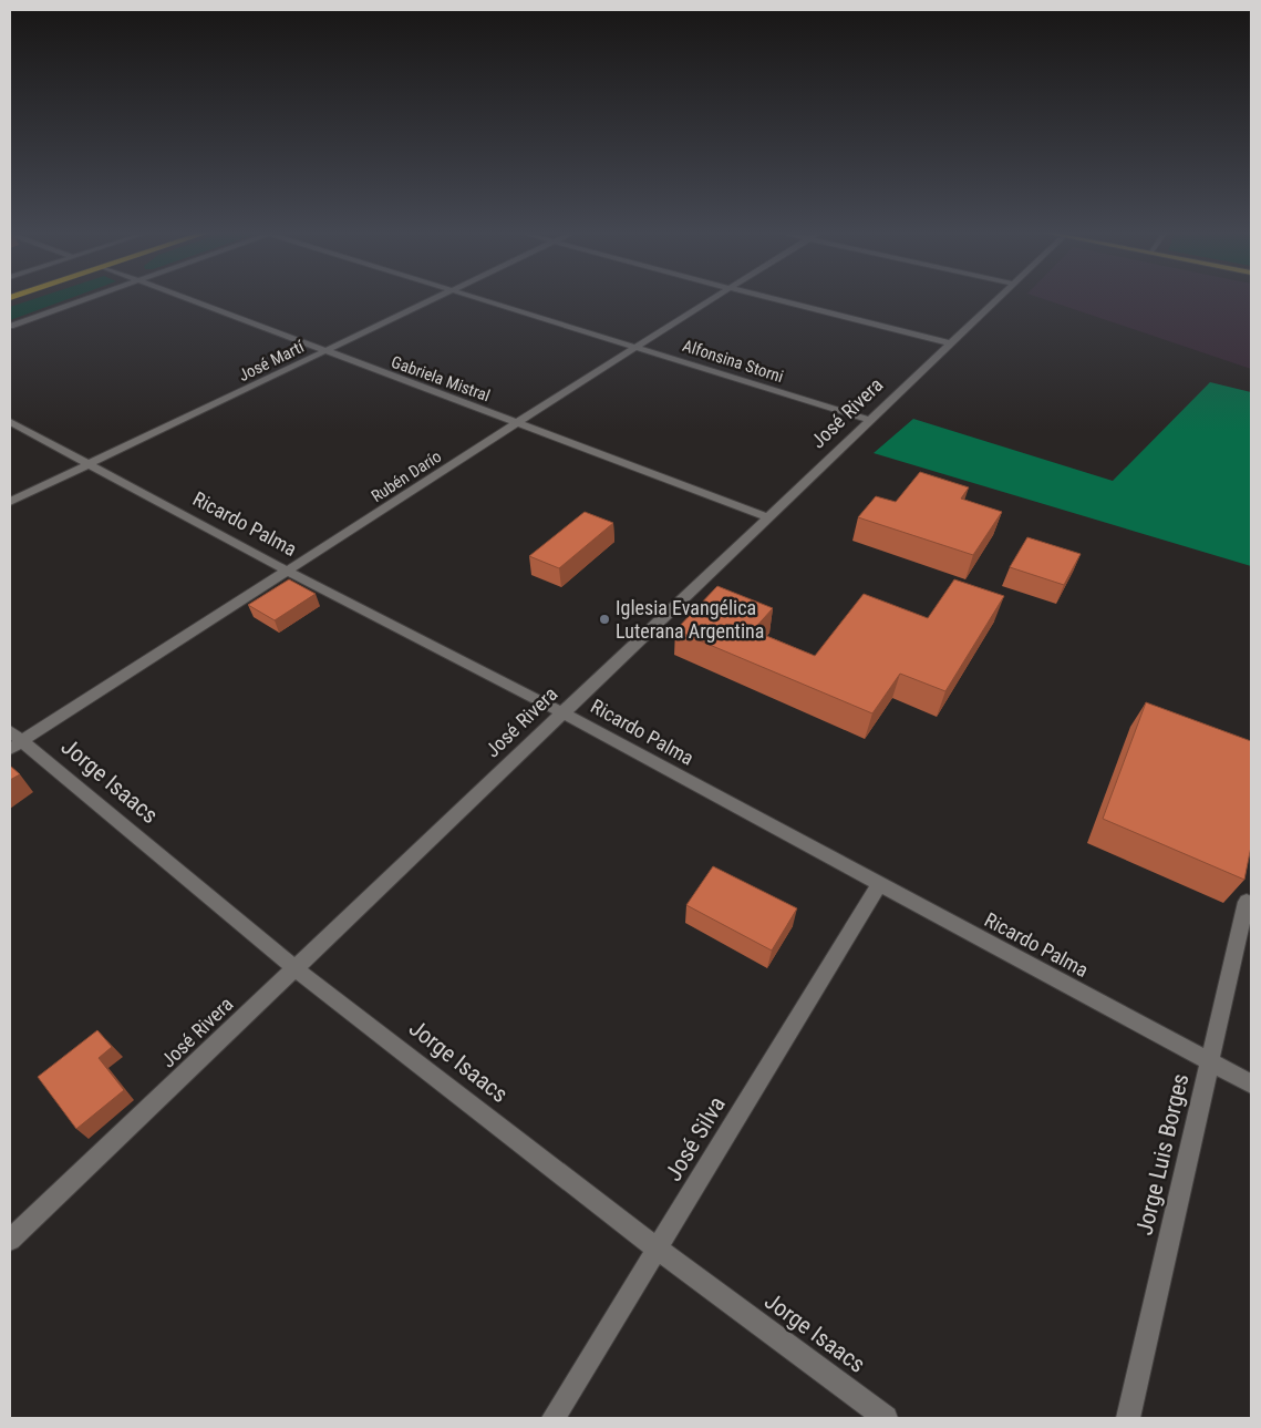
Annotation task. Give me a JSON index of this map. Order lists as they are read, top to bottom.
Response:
{
  "streets": {
    "street": [
      "José Martí",
      "Alfonsina Storni",
      "Gabriela Mistral",
      "José Rivera",
      "Rubén Darío",
      "Ricardo Palma",
      "Jorge Isaacs",
      "José Silva",
      "Jorge Luis Borges"
    ]
  },
  "crossings": [
    ["José Martí", "Gabriela Mistral"],
    ["José Martí", "Ricardo Palma"],
    ["Alfonsina Storni", "José Rivera"],
    ["Alfonsina Storni", "Rubén Darío"],
    ["Gabriela Mistral", "José Rivera"],
    ["Gabriela Mistral", "Rubén Darío"],
    ["José Rivera", "Ricardo Palma"],
    ["José Rivera", "Jorge Isaacs"],
    ["Rubén Darío", "Ricardo Palma"],
    ["Rubén Darío", "Jorge Isaacs"],
    ["Ricardo Palma", "José Silva"],
    ["Ricardo Palma", "Jorge Luis Borges"],
    ["Jorge Isaacs", "José Silva"]
  ],
  "places": ["Iglesia Evangélica Luterana Argentina"]
}
